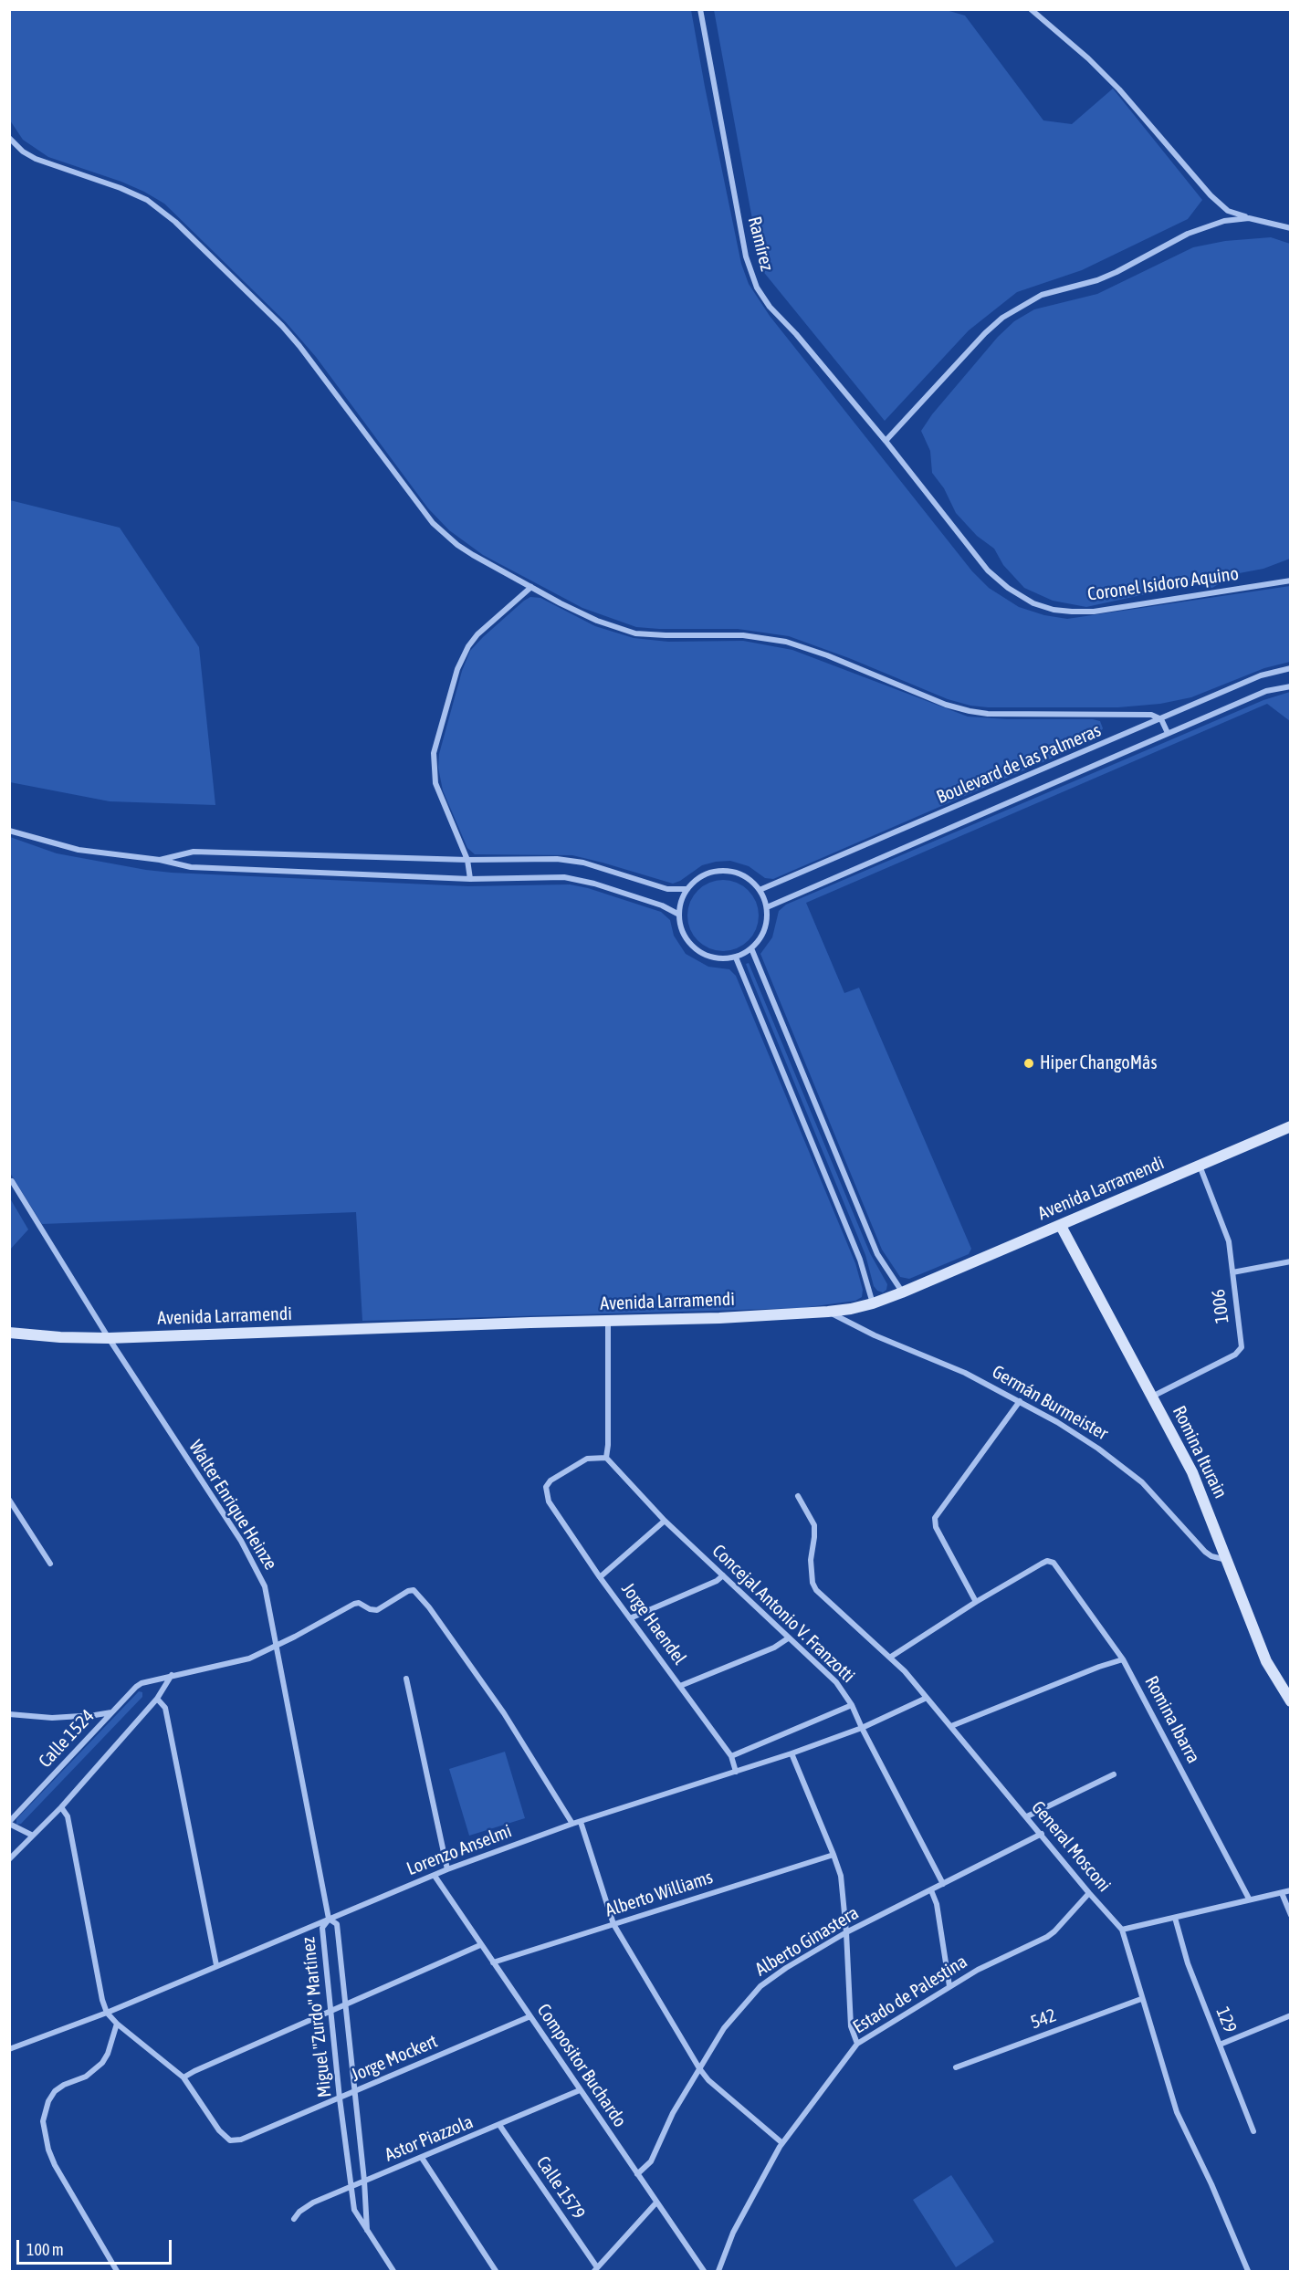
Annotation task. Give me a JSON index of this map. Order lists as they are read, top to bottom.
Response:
{
  "streets": {
    "main road": ["Avenida Larramendi", "Romina Iturain"],
    "street": [
      "Ramírez",
      "Coronel Isidoro Aquino",
      "Boulevard de las Palmeras",
      "1006",
      "Germán Burmeister",
      "Walter Enrique Heinze",
      "Concejal Antonio V. Franzotti",
      "Jorge Haendel",
      "Romina Ibarra",
      "Calle 1524",
      "General Mosconi",
      "Lorenzo Anselmi",
      "Alberto Williams",
      "Alberto Ginastera",
      "Estado de Palestina",
      "Miguel \"Zurdo\" Martínez",
      "542",
      "129",
      "Jorge Mockert",
      "Compositor Buchardo",
      "Astor Piazzola",
      "Calle 1579"
    ]
  },
  "crossings": [
    ["Ramírez", "Coronel Isidoro Aquino"],
    ["Avenida Larramendi", "1006"],
    ["Avenida Larramendi", "Germán Burmeister"],
    ["Avenida Larramendi", "Romina Iturain"],
    ["Avenida Larramendi", "Walter Enrique Heinze"],
    ["1006", "Romina Iturain"],
    ["Germán Burmeister", "Romina Iturain"],
    ["Walter Enrique Heinze", "Lorenzo Anselmi"],
    ["Walter Enrique Heinze", "Miguel \"Zurdo\" Martínez"],
    ["Concejal Antonio V. Franzotti", "Jorge Haendel"],
    ["Concejal Antonio V. Franzotti", "Lorenzo Anselmi"],
    ["Concejal Antonio V. Franzotti", "Alberto Ginastera"],
    ["Jorge Haendel", "Lorenzo Anselmi"],
    ["General Mosconi", "Lorenzo Anselmi"],
    ["General Mosconi", "Alberto Ginastera"],
    ["General Mosconi", "Estado de Palestina"],
    ["General Mosconi", "542"],
    ["Lorenzo Anselmi", "Miguel \"Zurdo\" Martínez"],
    ["Lorenzo Anselmi", "Compositor Buchardo"],
    ["Alberto Williams", "Compositor Buchardo"],
    ["Alberto Ginastera", "Compositor Buchardo"],
    ["Miguel \"Zurdo\" Martínez", "Jorge Mockert"],
    ["Miguel \"Zurdo\" Martínez", "Astor Piazzola"],
    ["Jorge Mockert", "Compositor Buchardo"],
    ["Compositor Buchardo", "Astor Piazzola"],
    ["Astor Piazzola", "Calle 1579"]
  ],
  "places": ["Hiper ChangoMâs"],
  "scale_bar": "100 m"
}
